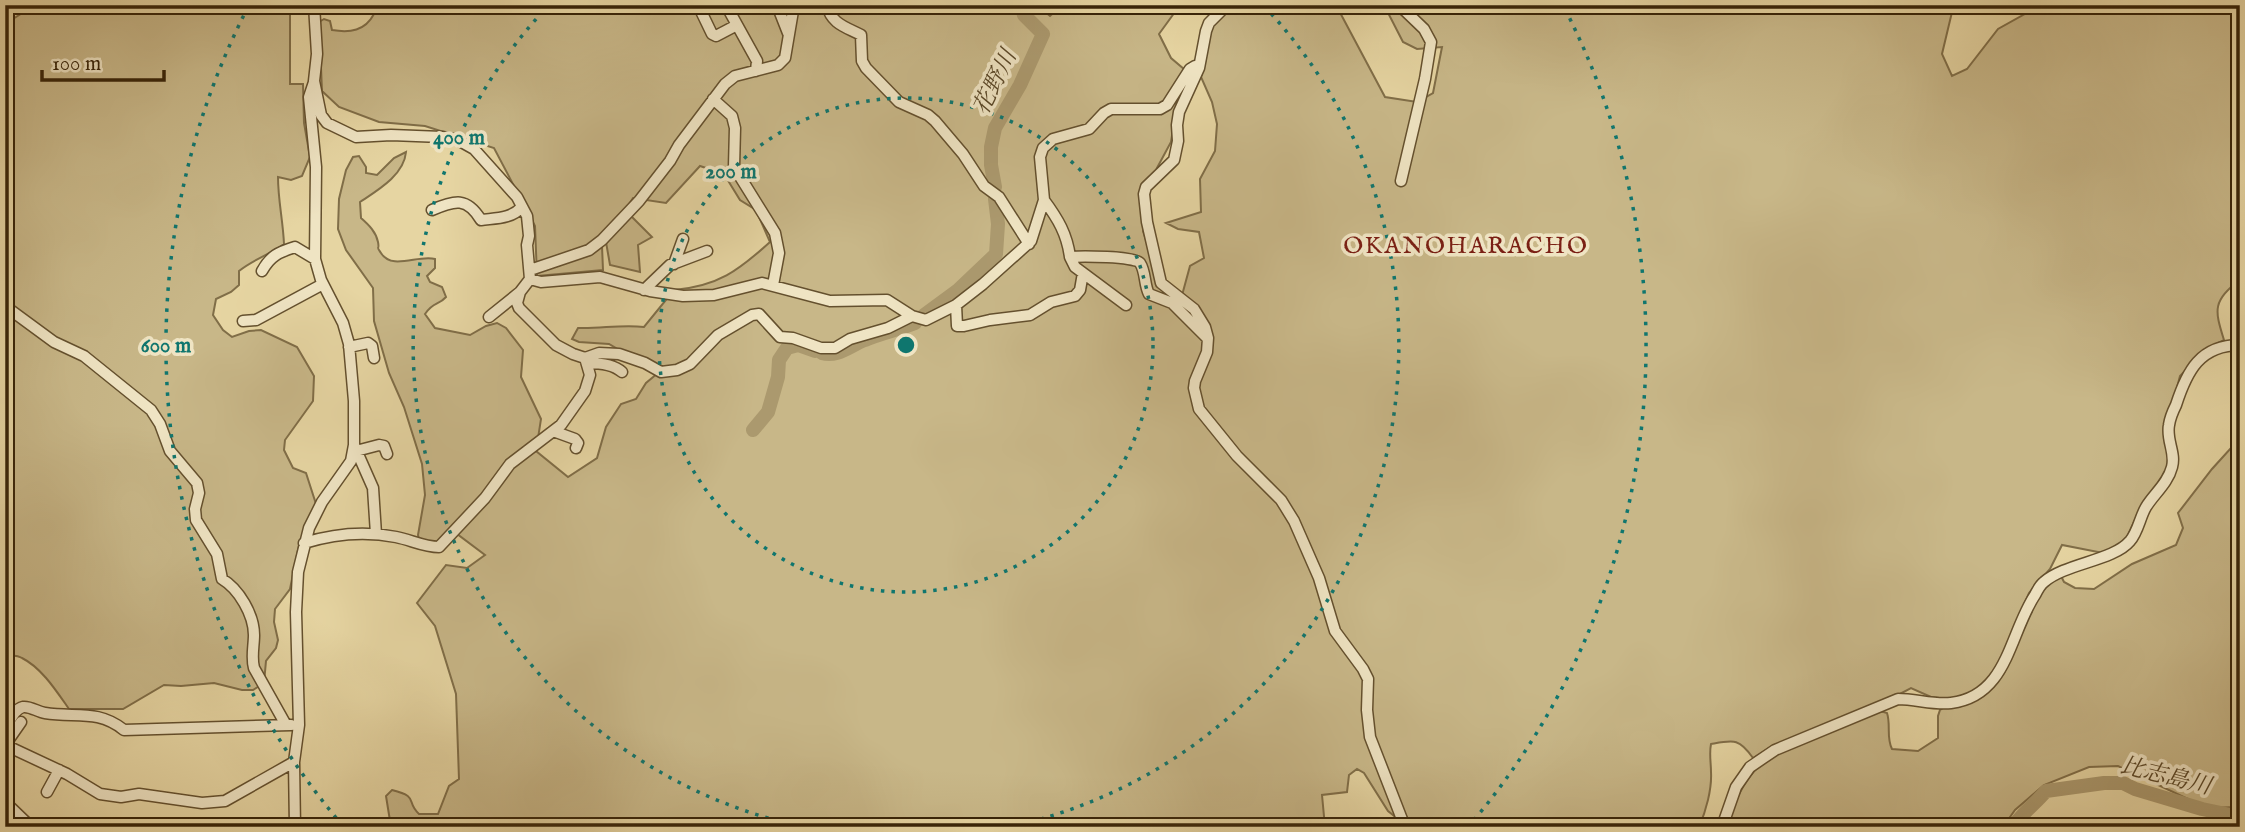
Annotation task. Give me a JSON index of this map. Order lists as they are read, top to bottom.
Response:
{
  "districts": ["OKANOHARACHO"],
  "water": ["花野川", "比志島川"],
  "scale_bar": "100 m",
  "rings": ["400 m", "200 m", "600 m"]
}
